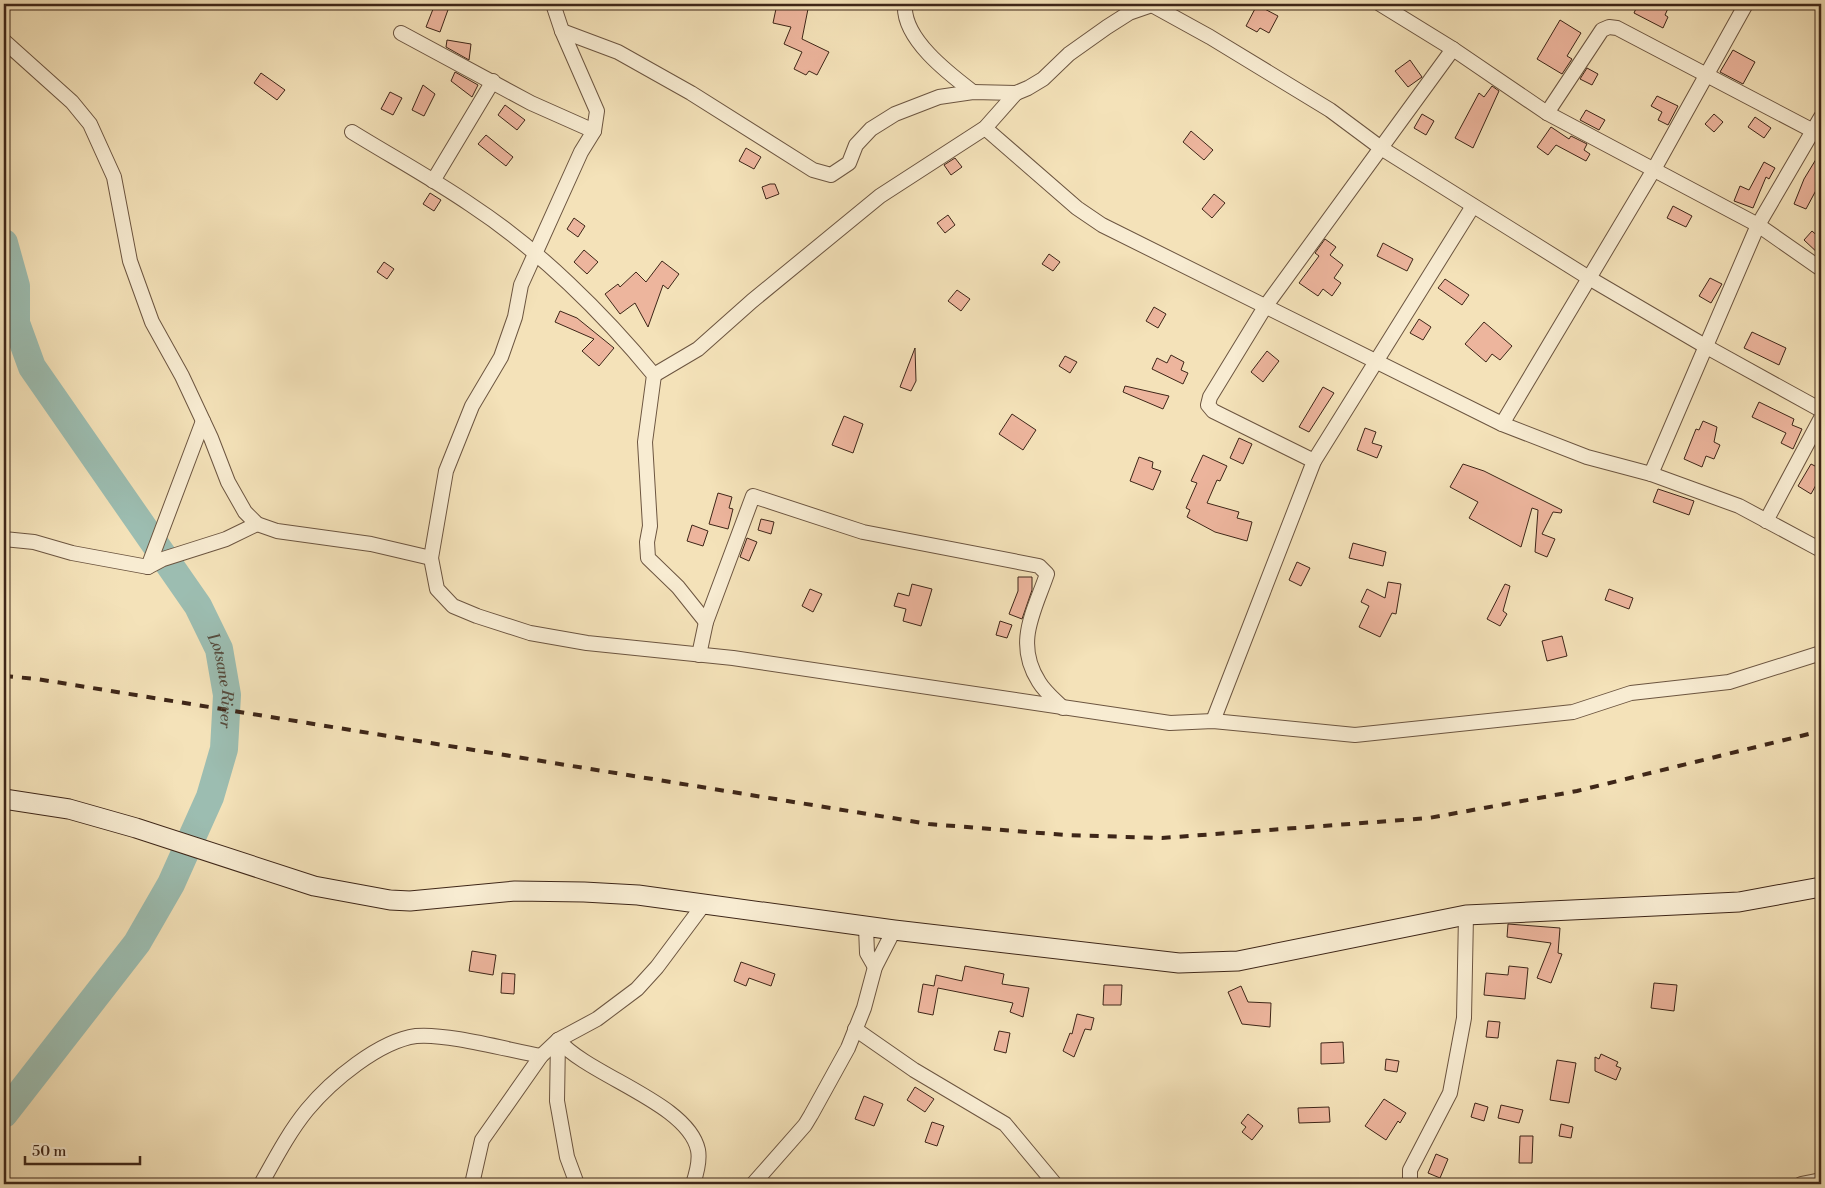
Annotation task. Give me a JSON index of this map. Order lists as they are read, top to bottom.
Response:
{
  "water": ["Lotsane River"],
  "scale_bar": "50 m"
}
